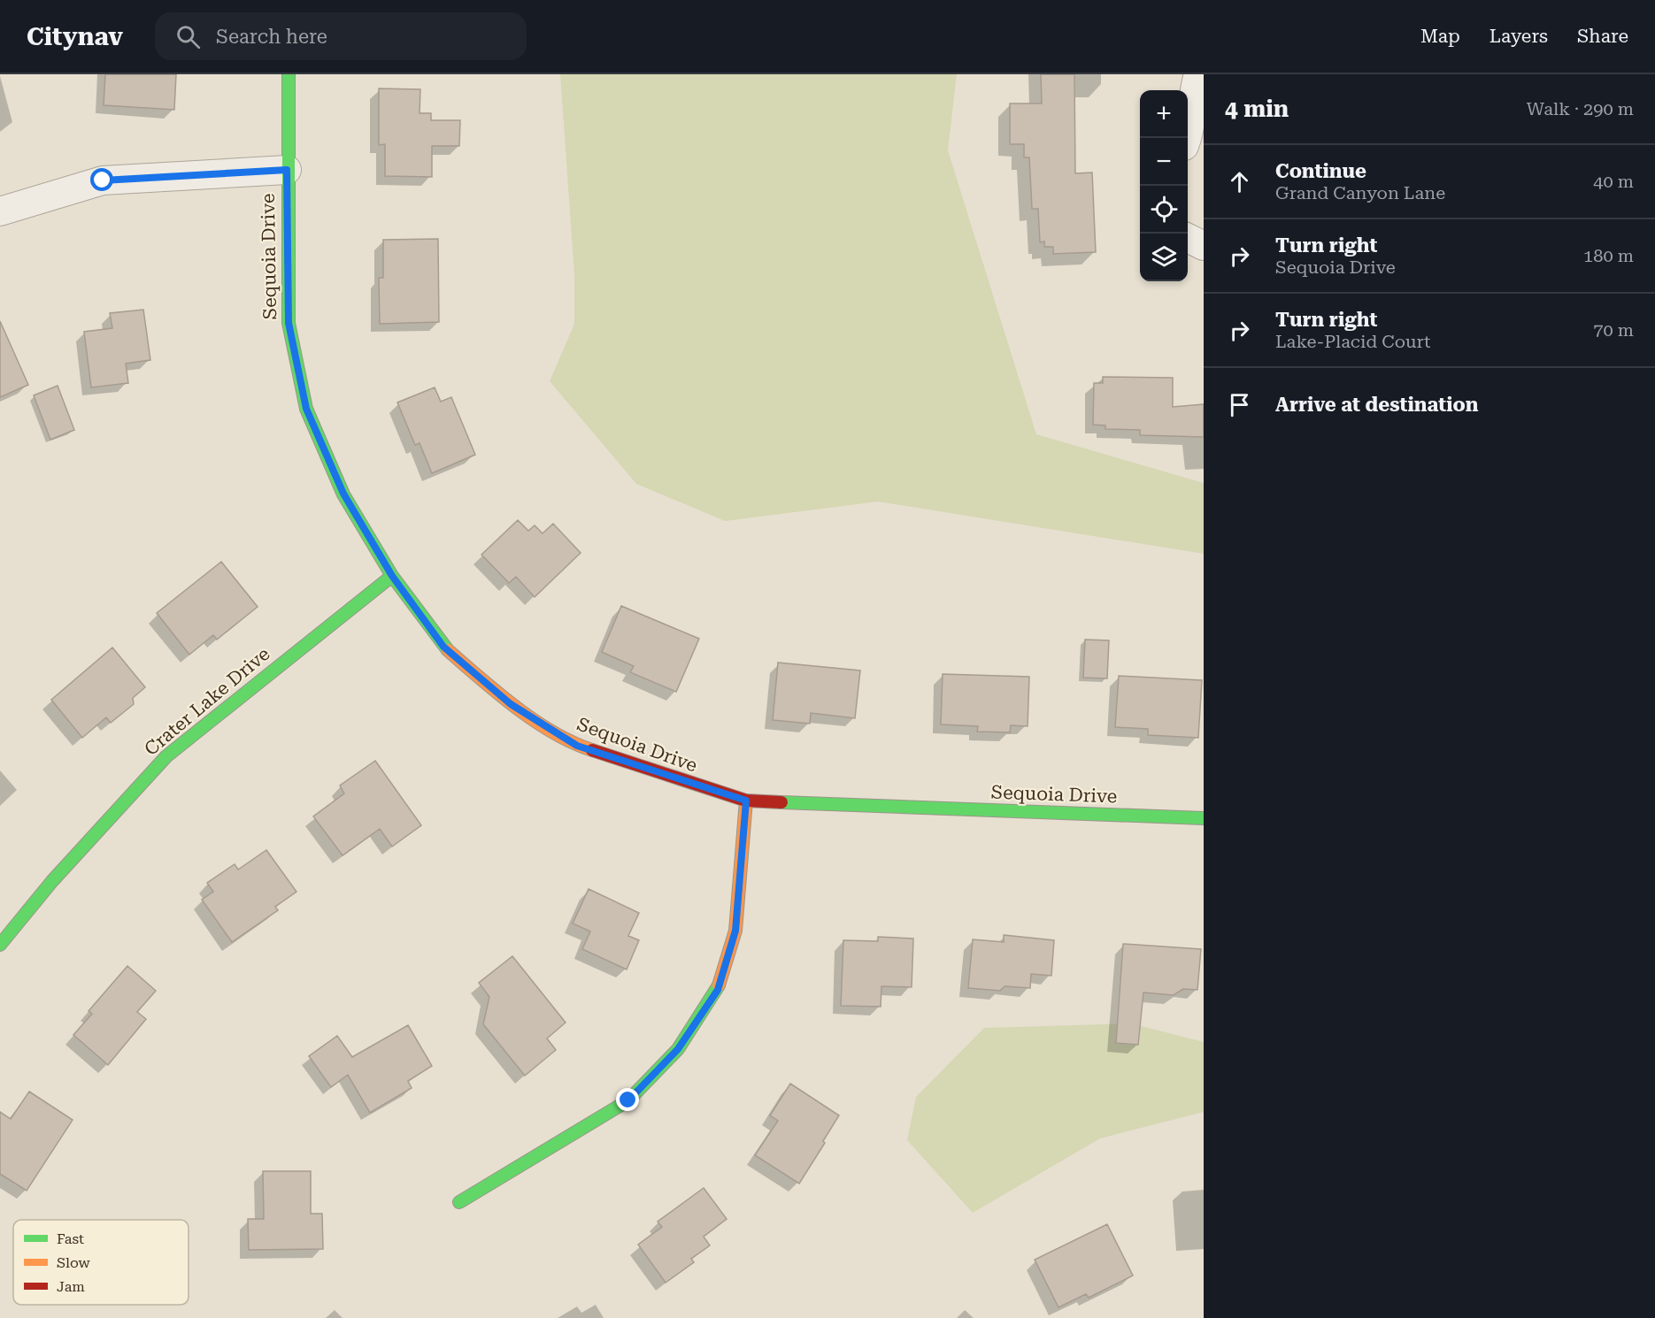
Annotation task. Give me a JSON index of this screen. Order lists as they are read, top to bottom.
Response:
{
  "streets": {
    "street": ["Sequoia Drive", "Crater Lake Drive"]
  },
  "crossings": [
    ["Sequoia Drive", "Crater Lake Drive"]
  ],
  "legend": ["Fast", "Slow", "Jam"],
  "page": {
    "header": "Citynav",
    "search": "Search here",
    "nav": ["Map", "Layers", "Share"],
    "heading": ["4 min", "Walk · 290 m"],
    "map_buttons": ["+", "−"],
    "list": [
      ["Continue", "Grand Canyon Lane", "40 m"],
      ["Turn right", "Sequoia Drive", "180 m"],
      ["Turn right", "Lake-Placid Court", "70 m"],
      "Arrive at destination"
    ]
  }
}
